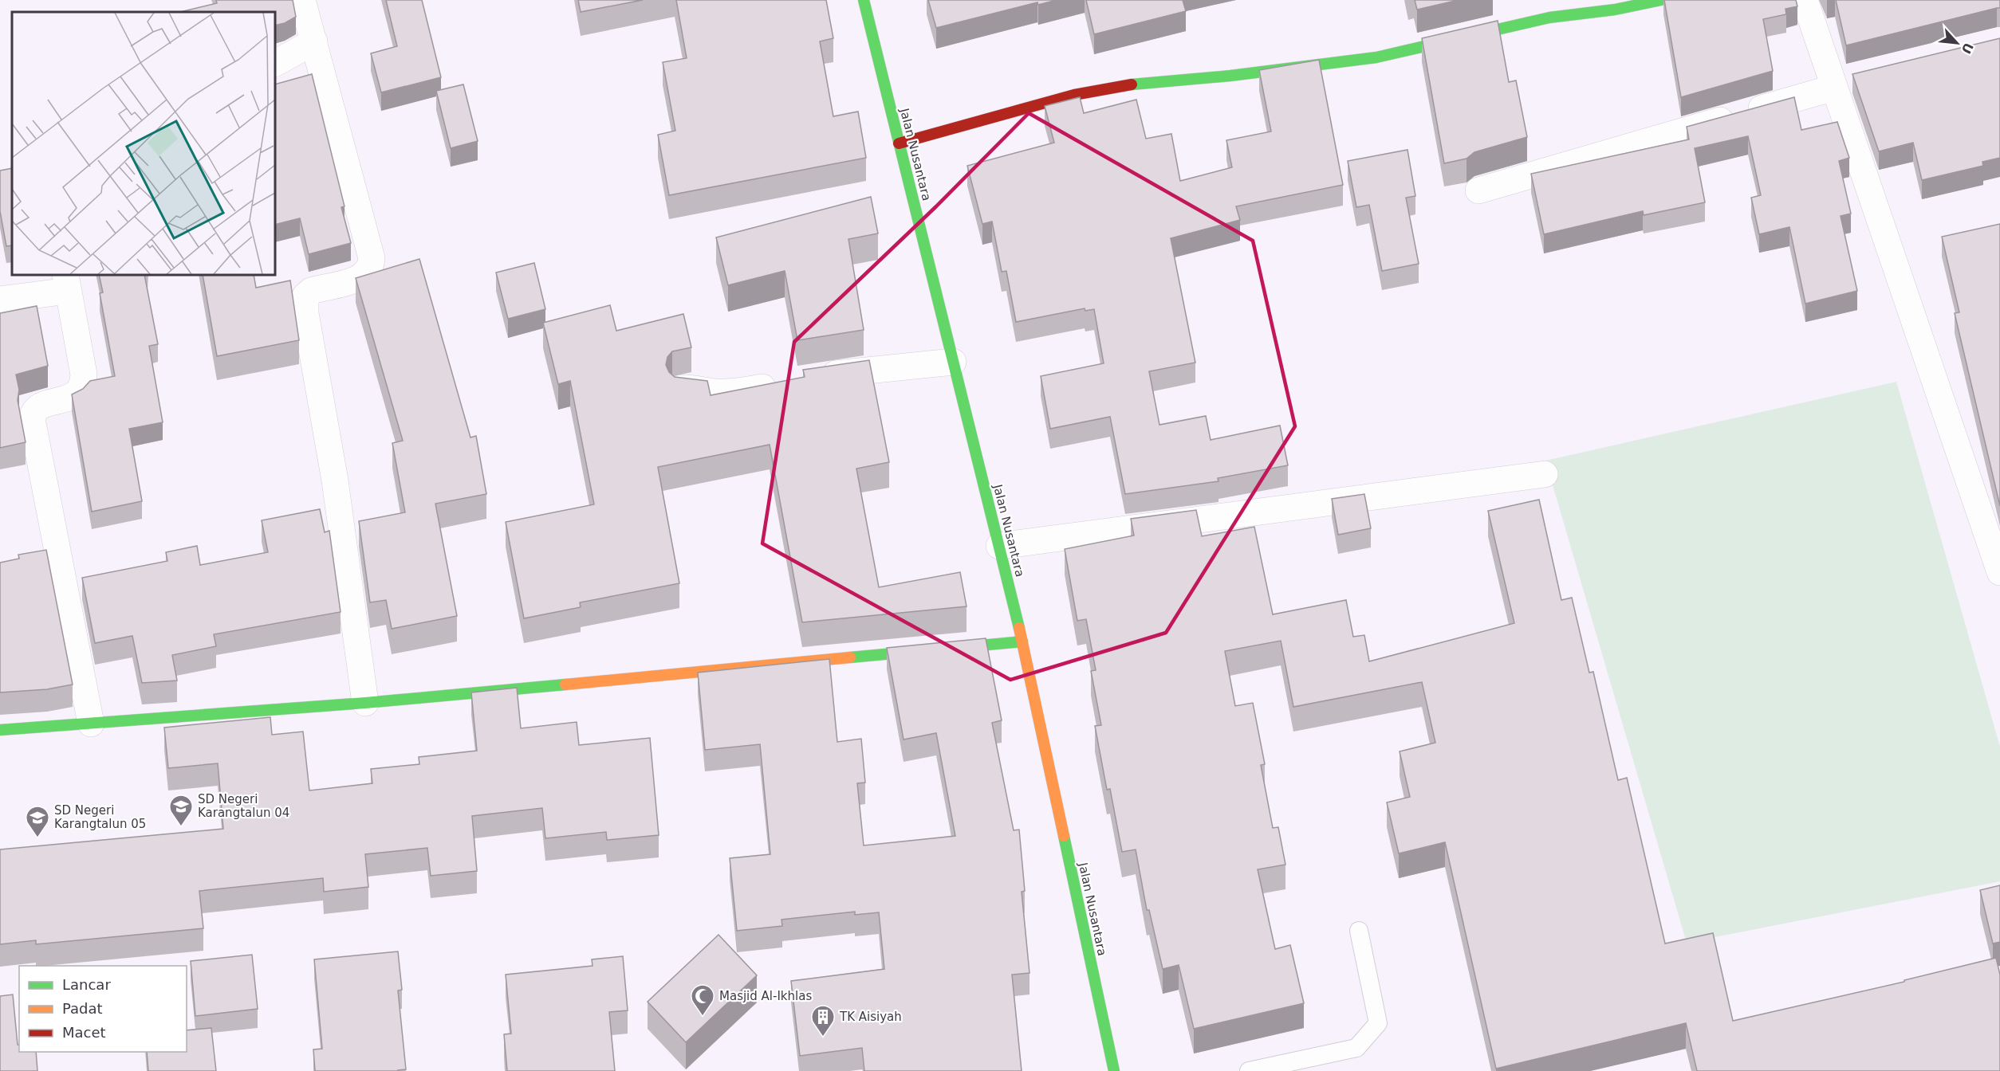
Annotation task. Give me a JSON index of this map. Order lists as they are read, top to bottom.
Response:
{
  "streets": {
    "main road": ["Jalan Nusantara"]
  },
  "places": {
    "school or university": ["SD Negeri Karangtalun 04", "SD Negeri Karangtalun 05"],
    "mosque": ["Masjid Al-Ikhlas"],
    "building": ["TK Aisiyah"]
  },
  "legend": ["Lancar", "Padat", "Macet"],
  "north": "bottom right"
}
